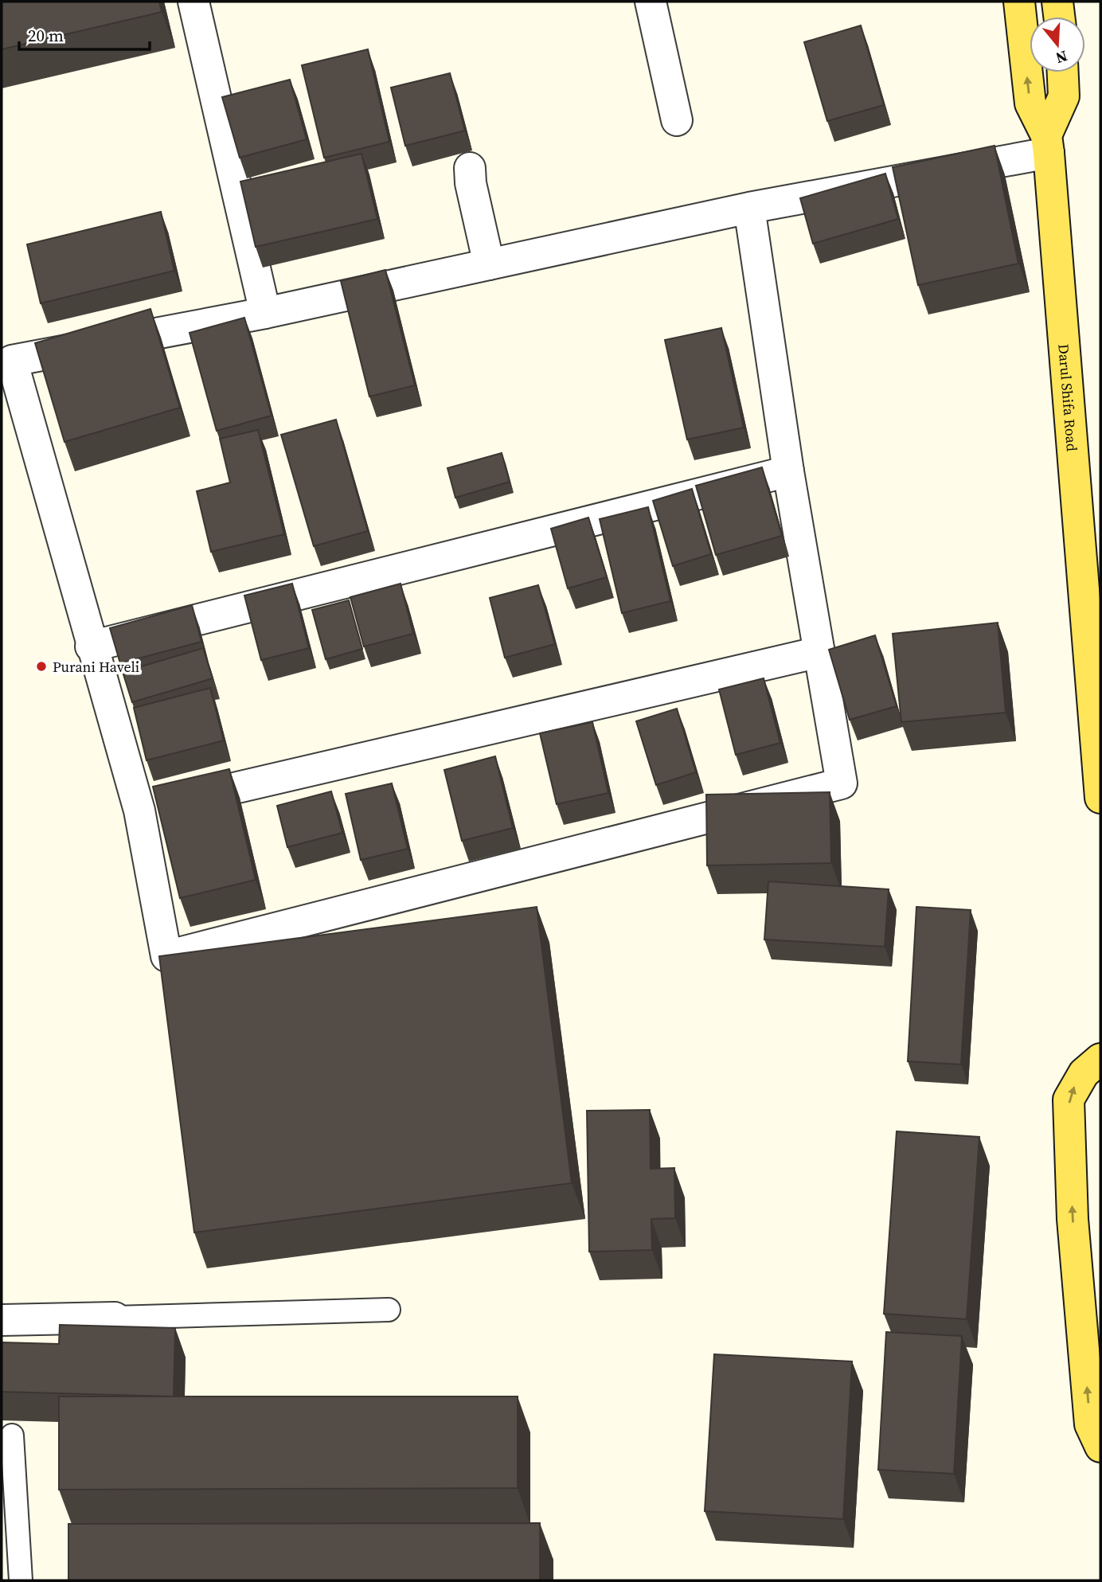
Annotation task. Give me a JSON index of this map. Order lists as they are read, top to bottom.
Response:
{
  "streets": {
    "main road": ["Darul Shifa Road"]
  },
  "places": ["Purani Haveli"],
  "scale_bar": "20 m",
  "north": "bottom"
}
